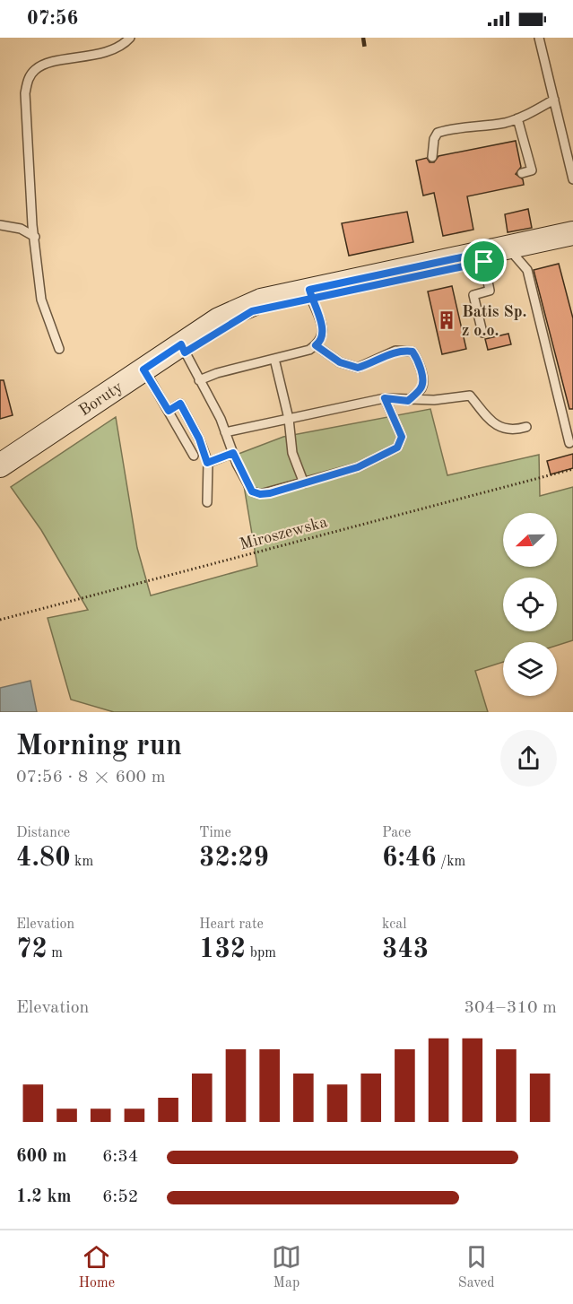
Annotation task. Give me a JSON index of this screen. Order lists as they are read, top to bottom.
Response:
{
  "streets": {
    "street": ["Boruty"],
    "path": ["Miroszewska"]
  },
  "places": {
    "building": ["Batis Sp. z o.o."]
  },
  "north": "left",
  "page": {
    "status": "07:56",
    "heading": ["Morning run", "07:56 · 8 × 600 m"],
    "stats": [
      ["Distance", "4.80 km"],
      ["Time", "32:29"],
      ["Pace", "6:46 /km"],
      ["Elevation", "72 m"],
      ["Heart rate", "132 bpm"],
      ["kcal", "343"]
    ],
    "chart": ["Elevation", "304–310 m"],
    "list": [
      {
        "name": "600 m",
        "note": "6:34"
      },
      {
        "name": "1.2 km",
        "note": "6:52"
      }
    ],
    "tabs": ["Home", "Map", "Saved"]
  }
}
